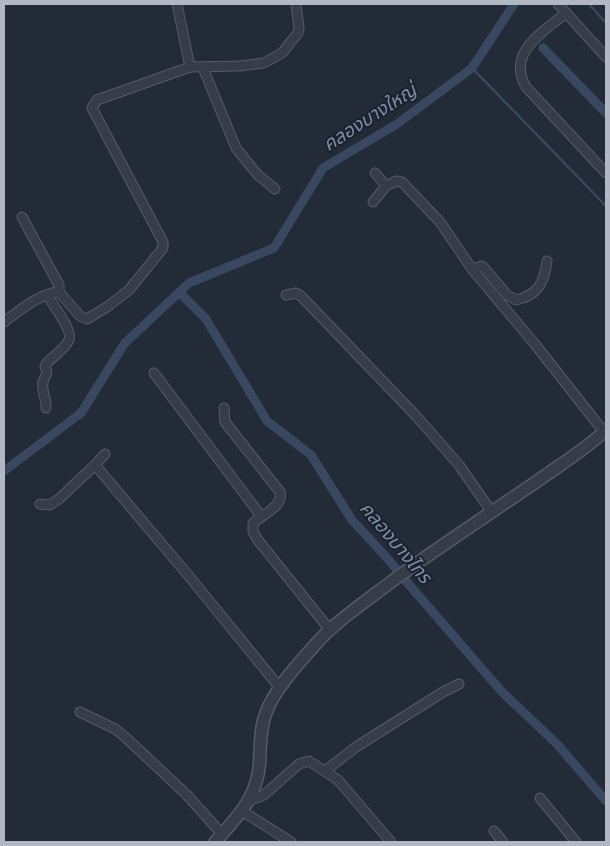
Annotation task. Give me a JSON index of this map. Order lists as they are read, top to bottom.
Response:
{
  "water": ["คลองบางใหญ่", "คลองบางไทร"]
}
